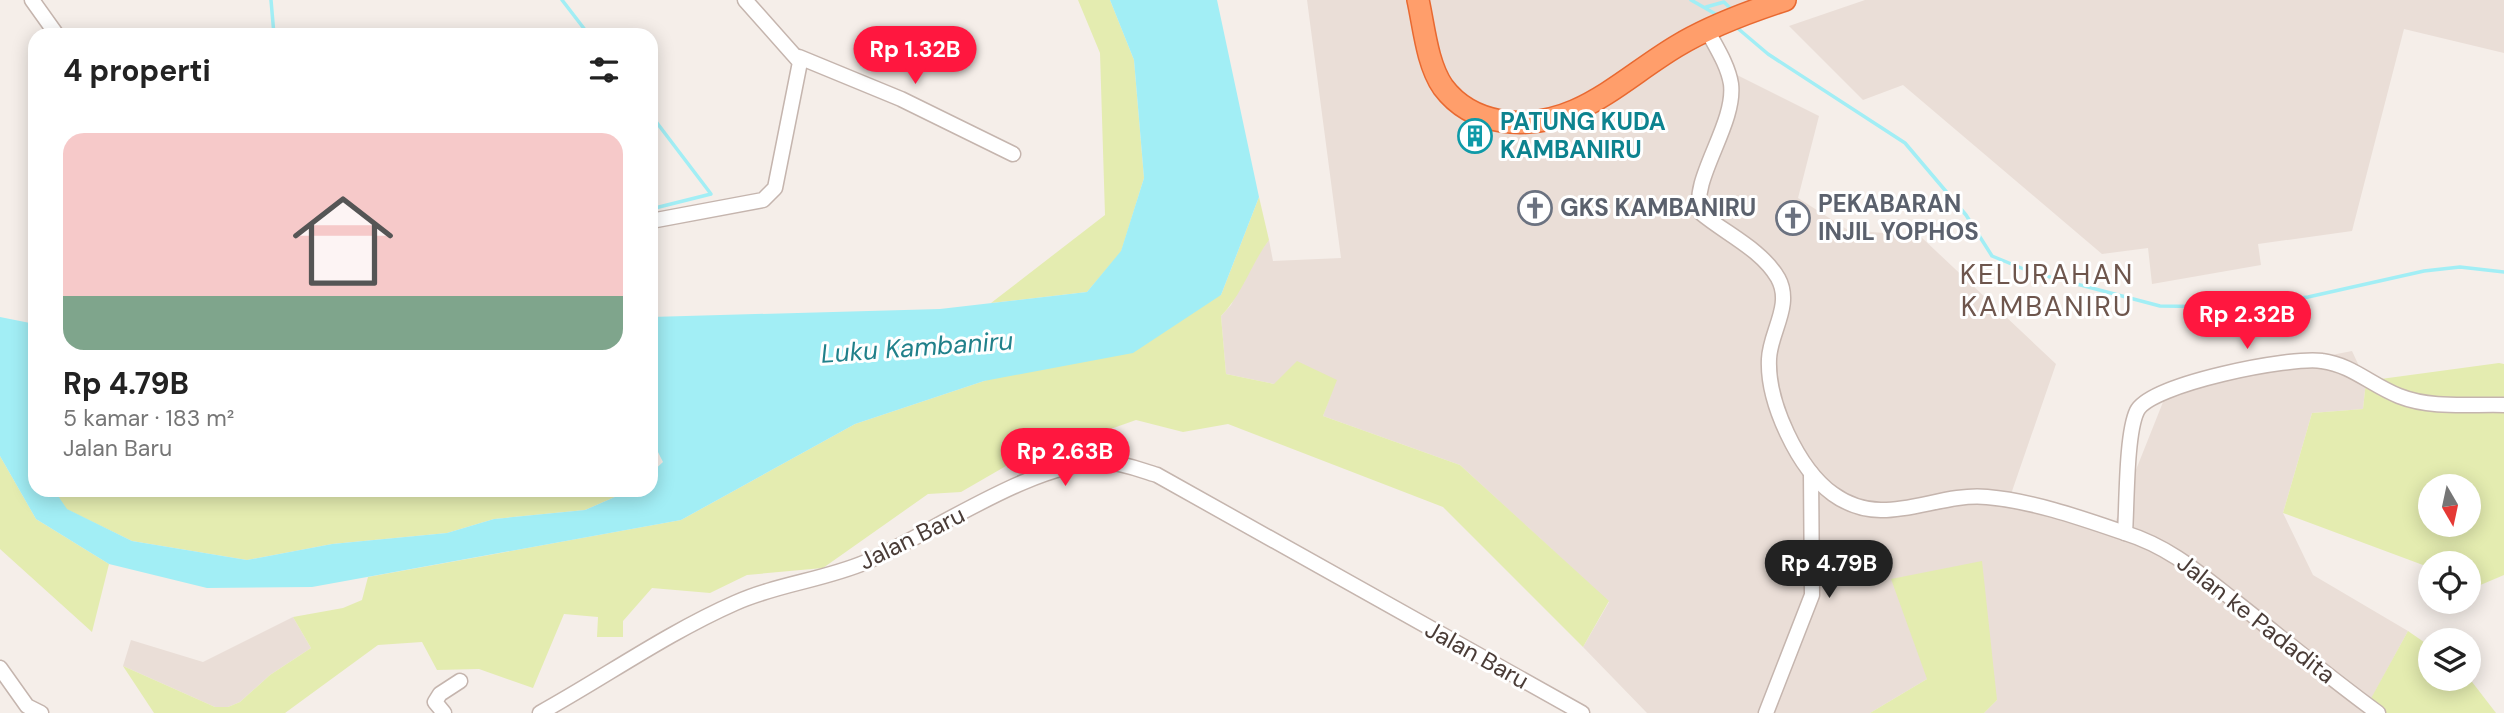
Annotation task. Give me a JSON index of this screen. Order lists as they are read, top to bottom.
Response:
{
  "streets": {
    "street": ["Jalan Baru", "Jalan ke Padadita"]
  },
  "districts": ["KELURAHAN KAMBANIRU"],
  "water": ["Luku Kambaniru"],
  "places": {
    "building": ["PATUNG KUDA KAMBANIRU"],
    "church": ["GKS KAMBANIRU", "PEKABARAN INJIL YOPHOS"]
  },
  "north": "bottom",
  "page": {
    "price": [
      "Rp 1.32B",
      "Rp 2.32B",
      "Rp 2.63B",
      "Rp 4.79B"
    ],
    "heading": "4 properti",
    "list": [
      {
        "name": "Rp 4.79B",
        "note": "5 kamar · 183 m² · Jalan Baru"
      }
    ]
  }
}
